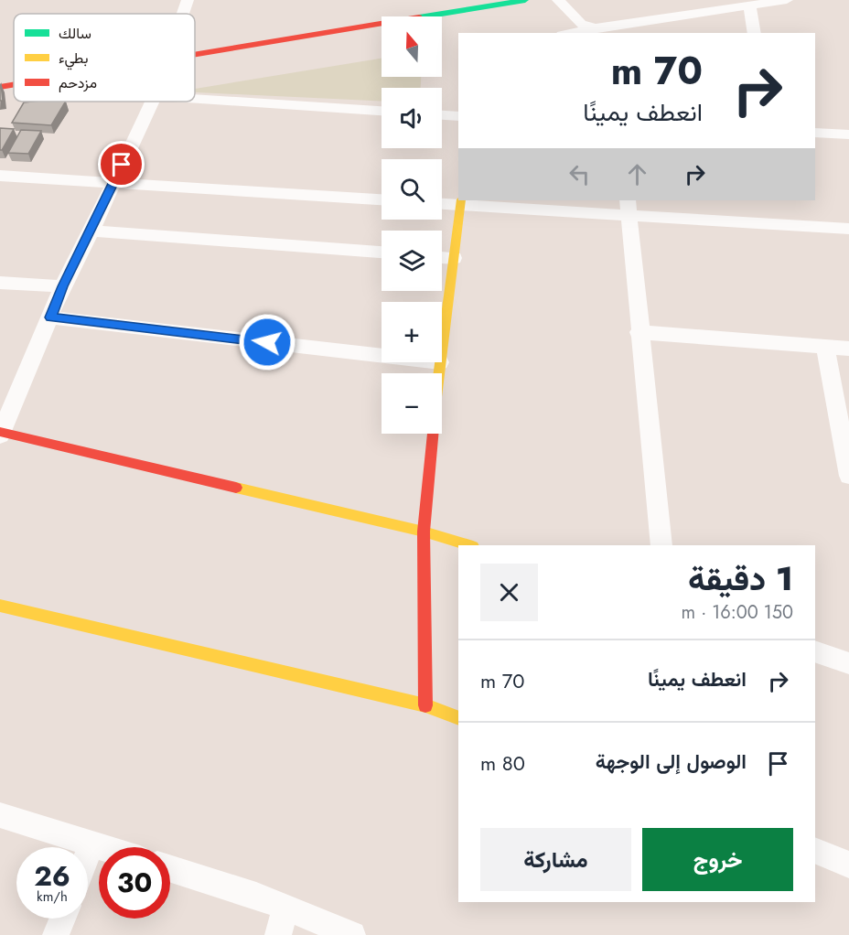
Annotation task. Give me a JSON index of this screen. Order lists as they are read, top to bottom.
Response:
{
  "legend": ["سالك", "بطيء", "مزدحم"],
  "north": "top",
  "page": {
    "map_buttons": ["+", "−"],
    "turn": ["70 m", "انعطف يمينًا"],
    "heading": ["1 دقيقة", "150 m · 16:00"],
    "list": [
      {
        "name": "انعطف يمينًا",
        "value": "70 m"
      },
      {
        "name": "الوصول إلى الوجهة",
        "value": "80 m"
      }
    ],
    "buttons": ["خروج", "مشاركة"],
    "speed": "26 km/h",
    "limit": "30"
  }
}
